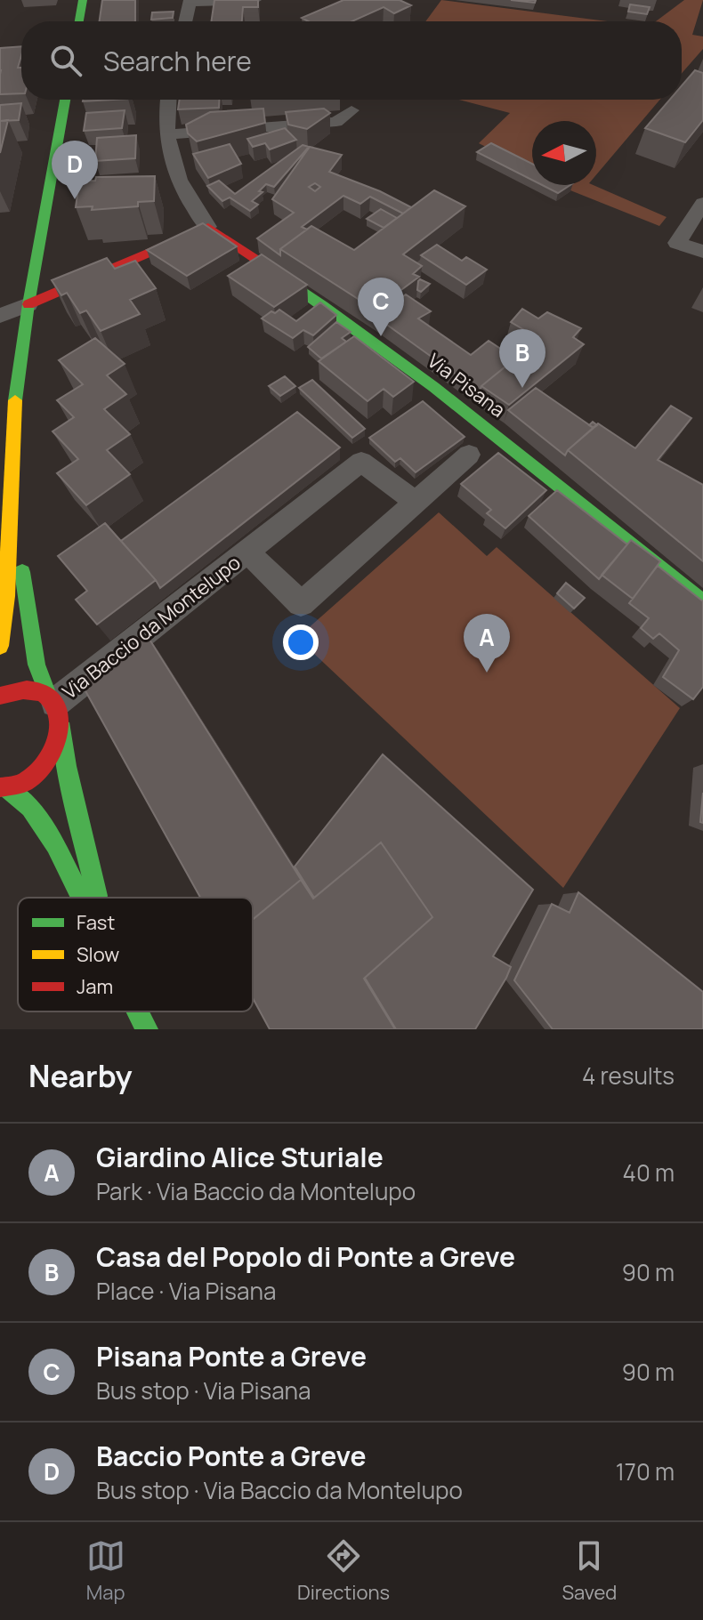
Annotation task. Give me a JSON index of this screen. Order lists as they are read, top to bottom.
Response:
{
  "streets": {
    "main road": ["Via Pisana", "Via Baccio da Montelupo"]
  },
  "legend": ["Fast", "Slow", "Jam"],
  "north": "left",
  "page": {
    "search": "Search here",
    "pins": [
      "D",
      "C",
      "B",
      "A"
    ],
    "heading": ["Nearby", "4 results"],
    "list": [
      {
        "mark": "A",
        "name": "Giardino Alice Sturiale",
        "note": "Park · Via Baccio da Montelupo",
        "value": "40 m"
      },
      {
        "mark": "B",
        "name": "Casa del Popolo di Ponte a Greve",
        "note": "Place · Via Pisana",
        "value": "90 m"
      },
      {
        "mark": "C",
        "name": "Pisana Ponte a Greve",
        "note": "Bus stop · Via Pisana",
        "value": "90 m"
      },
      {
        "mark": "D",
        "name": "Baccio Ponte a Greve",
        "note": "Bus stop · Via Baccio da Montelupo",
        "value": "170 m"
      }
    ],
    "nav": ["Map", "Directions", "Saved"]
  }
}
